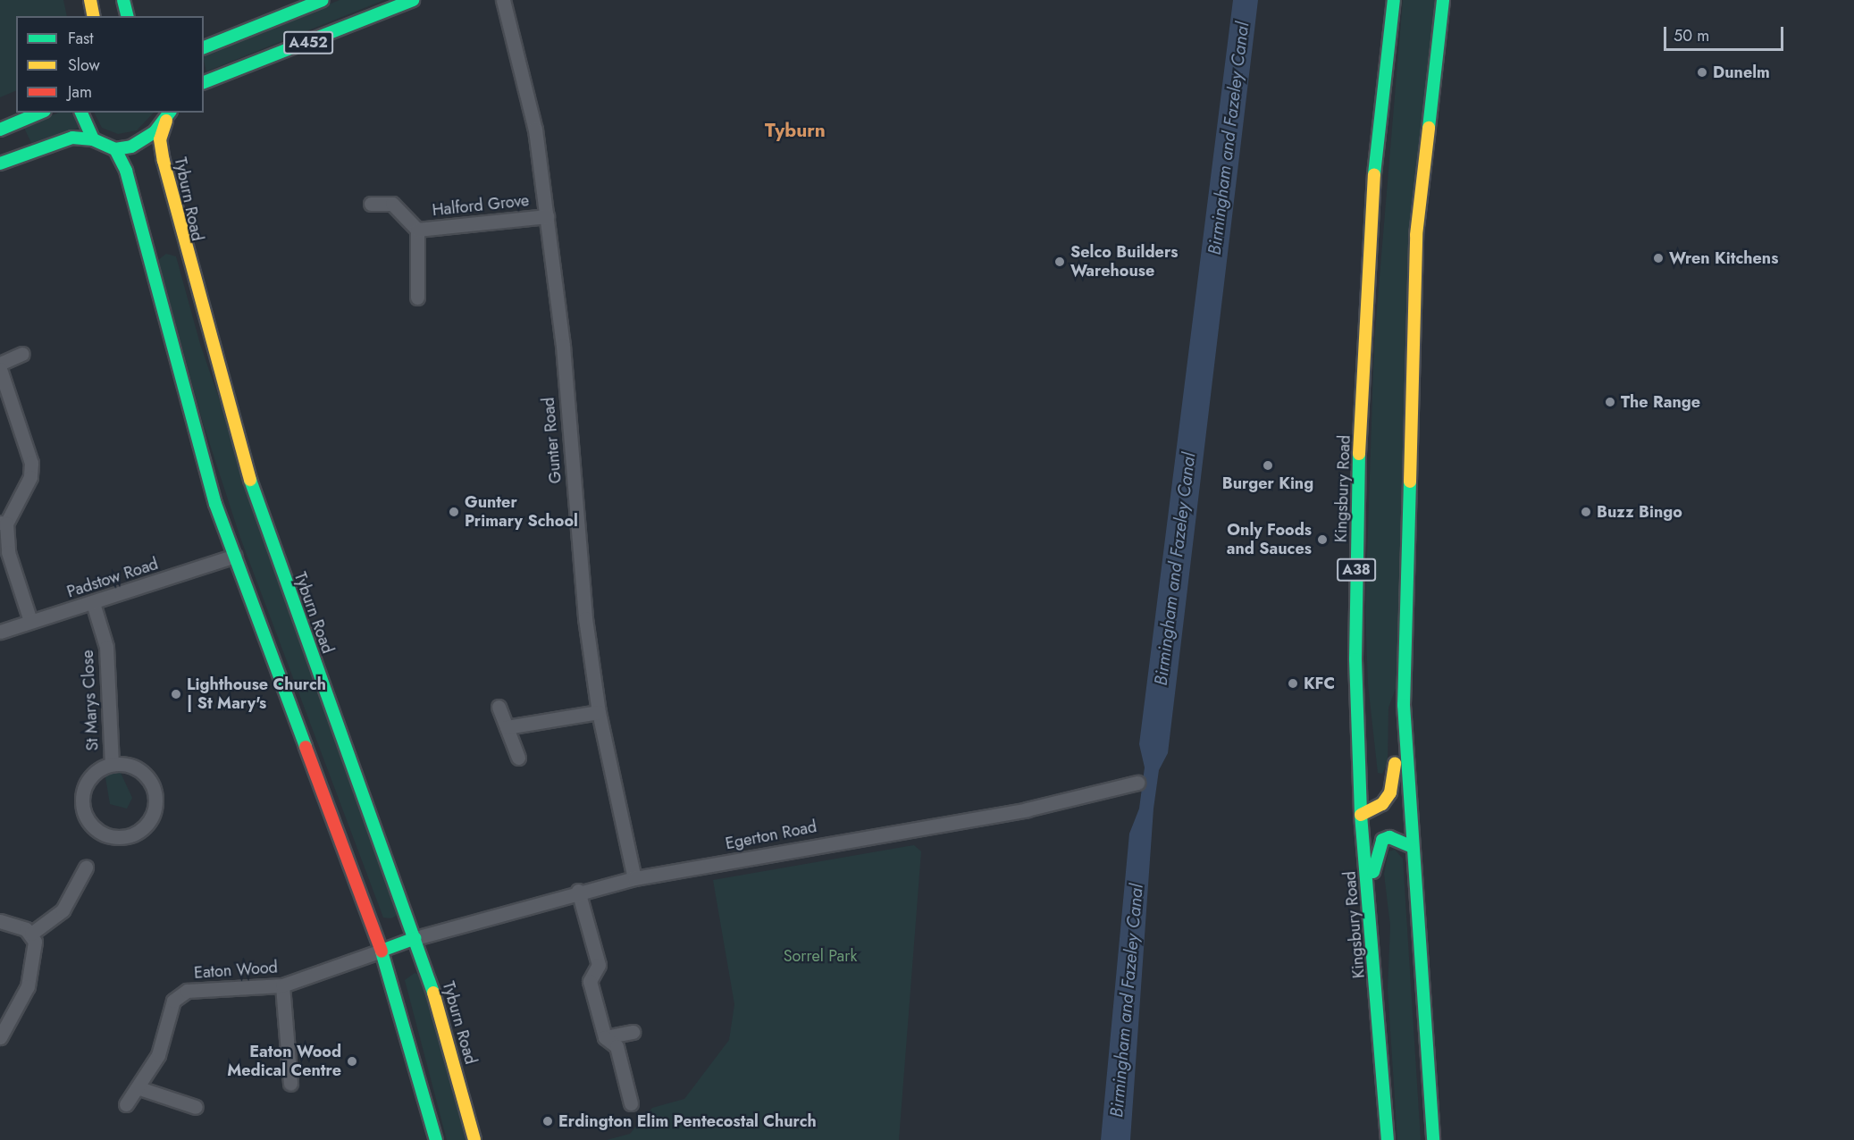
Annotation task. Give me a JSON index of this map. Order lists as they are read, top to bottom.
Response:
{
  "streets": {
    "main road": [
      "A452",
      "Tyburn Road",
      "Kingsbury Road",
      "A38"
    ],
    "street": [
      "Halford Grove",
      "Gunter Road",
      "Padstow Road",
      "St Marys Close",
      "Egerton Road",
      "Eaton Wood"
    ]
  },
  "crossings": [
    ["Tyburn Road", "Egerton Road"],
    ["Halford Grove", "Gunter Road"],
    ["Gunter Road", "Egerton Road"],
    ["Padstow Road", "St Marys Close"]
  ],
  "districts": ["Tyburn"],
  "water": ["Birmingham and Fazeley Canal"],
  "parks": ["Sorrel Park"],
  "places": [
    "Dunelm",
    "Wren Kitchens",
    "Selco Builders Warehouse",
    "The Range",
    "Burger King",
    "Gunter Primary School",
    "Buzz Bingo",
    "Only Foods and Sauces",
    "KFC",
    "Lighthouse Church | St Mary's",
    "Eaton Wood Medical Centre",
    "Erdington Elim Pentecostal Church"
  ],
  "legend": ["Fast", "Slow", "Jam"],
  "scale_bar": "50 m"
}
